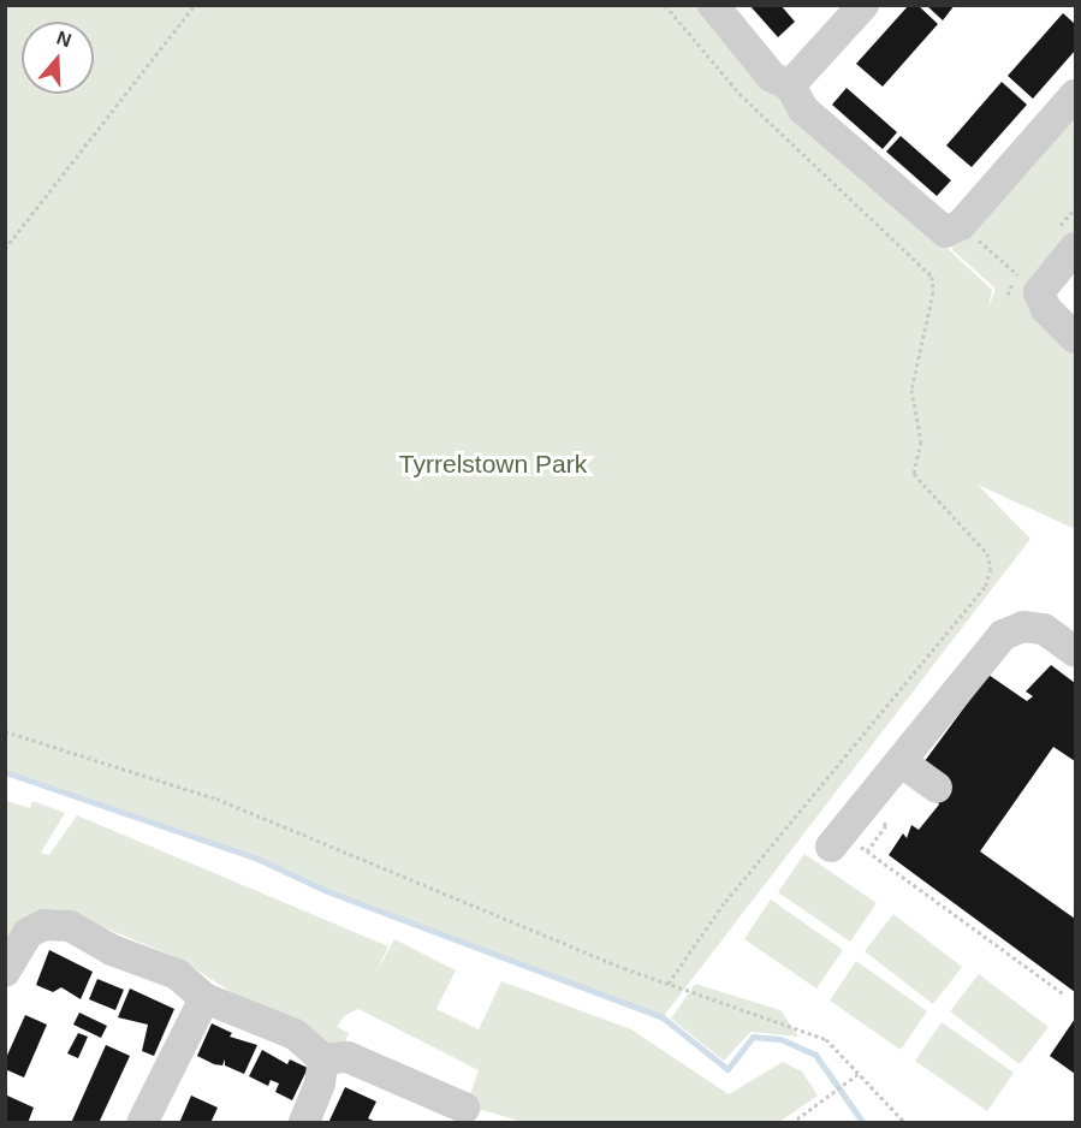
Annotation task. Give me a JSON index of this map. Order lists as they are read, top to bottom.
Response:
{
  "parks": ["Tyrrelstown Park"],
  "north": "top"
}
